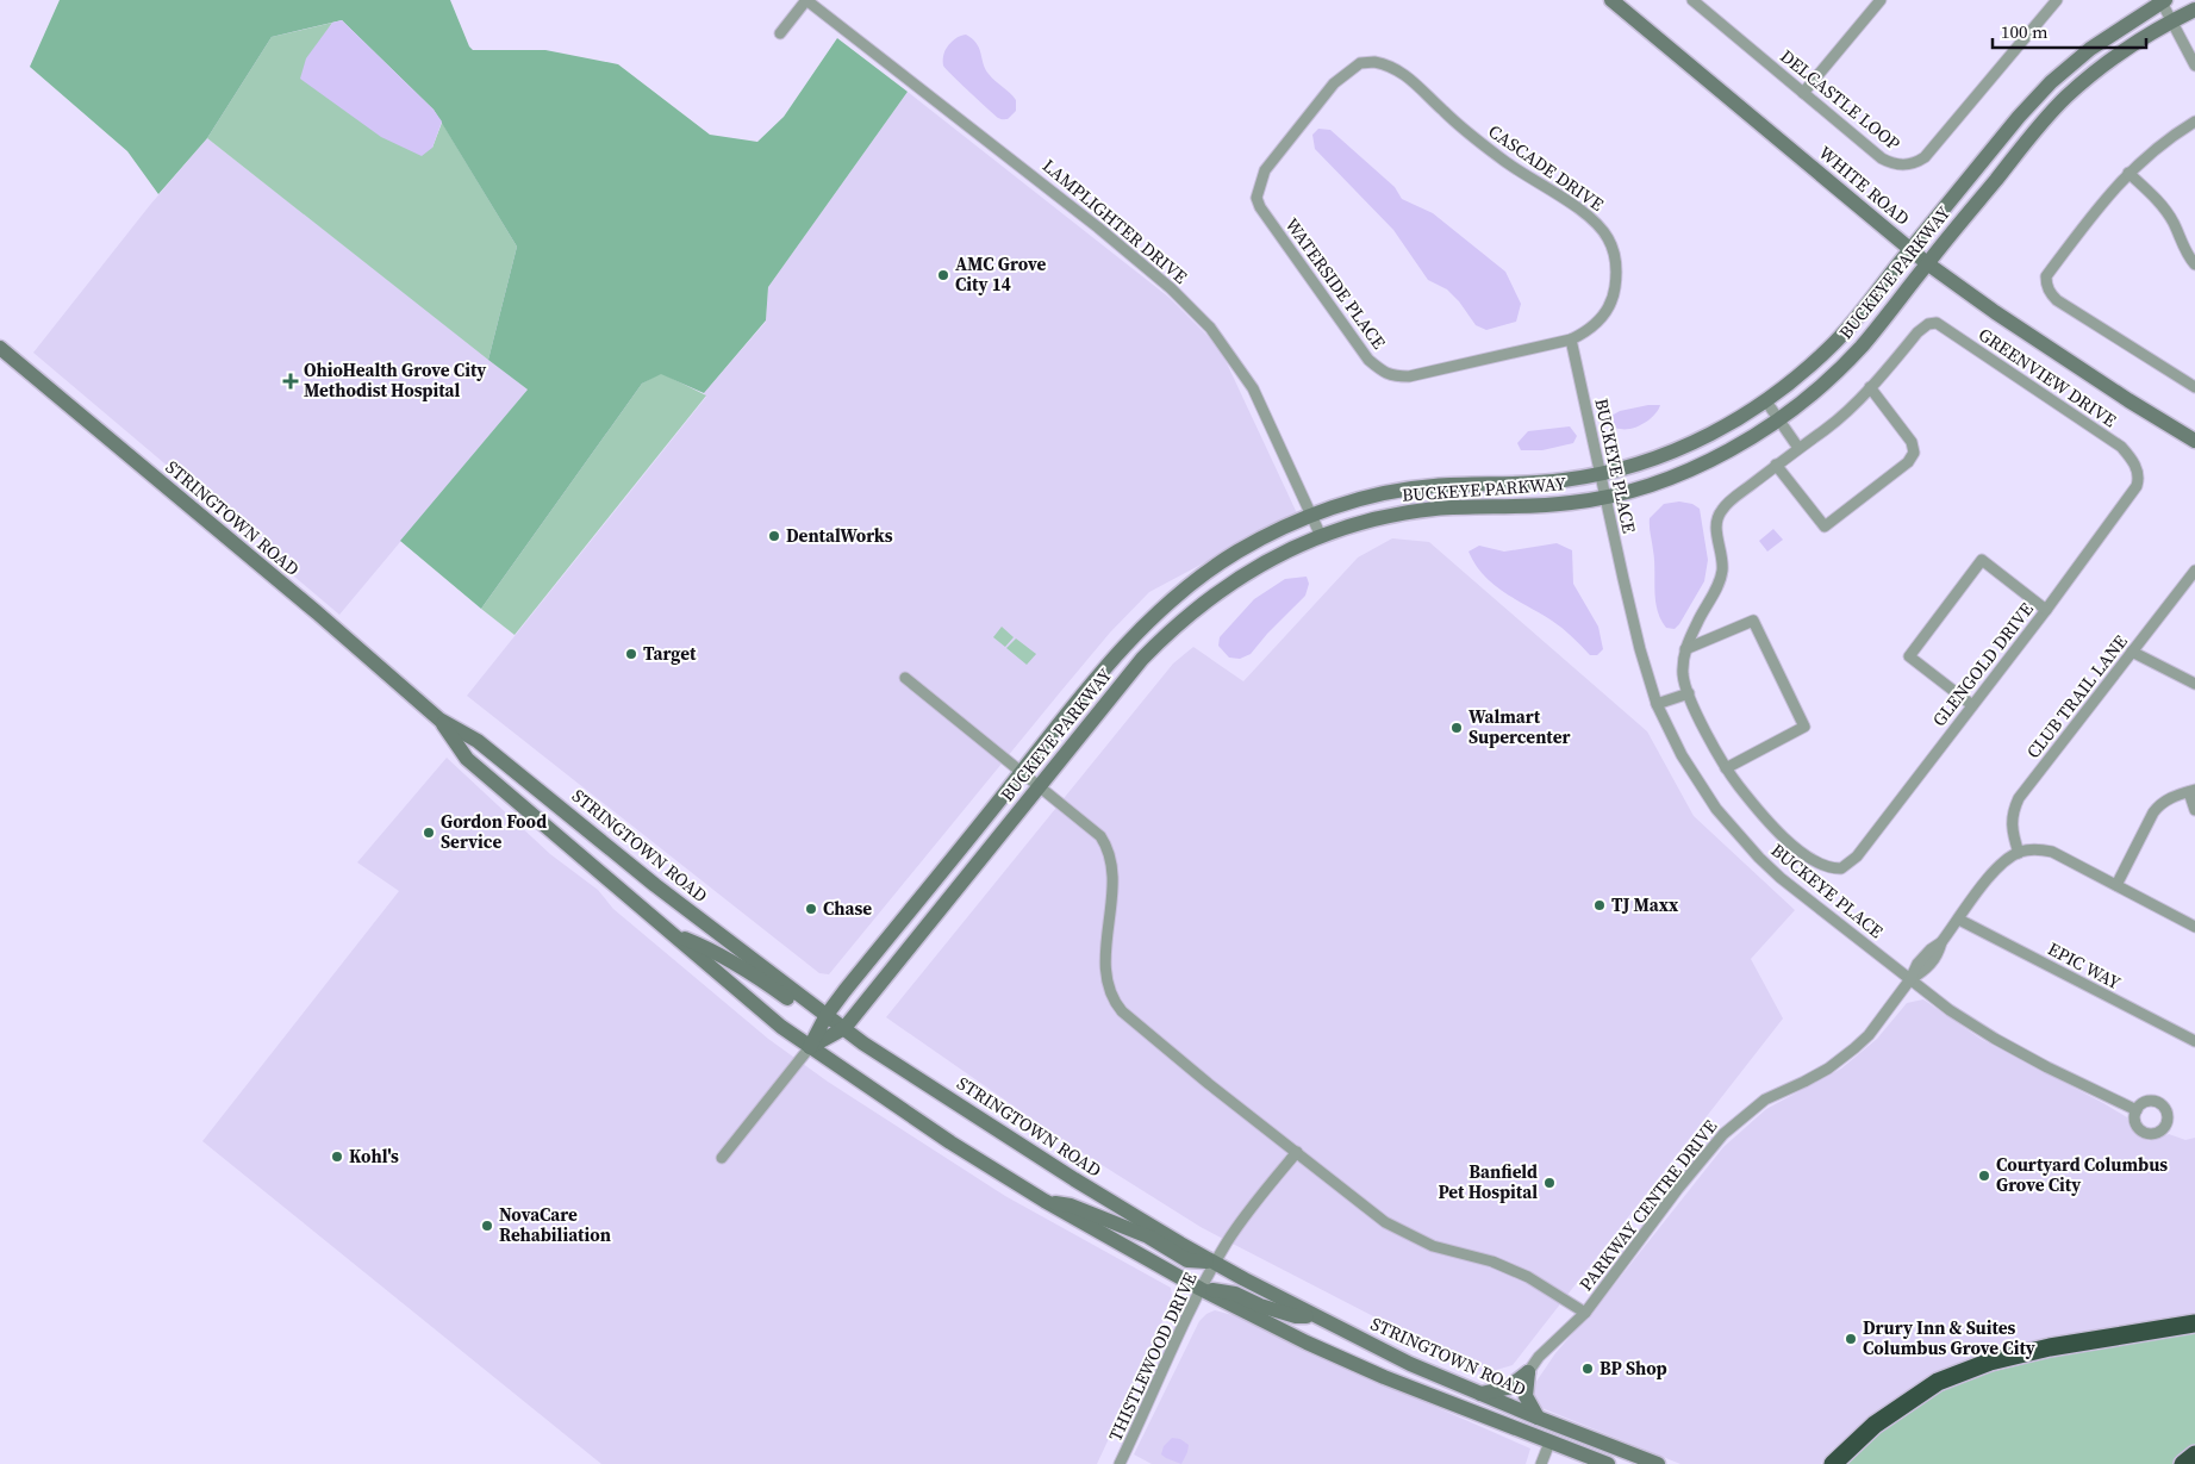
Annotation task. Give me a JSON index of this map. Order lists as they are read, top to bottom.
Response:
{
  "streets": {
    "street": [
      "DELCASTLE LOOP",
      "CASCADE DRIVE",
      "WHITE ROAD",
      "LAMPLIGHTER DRIVE",
      "BUCKEYE PARKWAY",
      "WATERSIDE PLACE",
      "GREENVIEW DRIVE",
      "BUCKEYE PLACE",
      "STRINGTOWN ROAD",
      "GLENGOLD DRIVE",
      "CLUB TRAIL LANE",
      "EPIC WAY",
      "PARKWAY CENTRE DRIVE",
      "THISTLEWOOD DRIVE"
    ]
  },
  "crossings": [
    ["CASCADE DRIVE", "WATERSIDE PLACE"],
    ["CASCADE DRIVE", "BUCKEYE PLACE"],
    ["WHITE ROAD", "BUCKEYE PARKWAY"],
    ["LAMPLIGHTER DRIVE", "BUCKEYE PARKWAY"],
    ["BUCKEYE PARKWAY", "BUCKEYE PLACE"],
    ["BUCKEYE PARKWAY", "STRINGTOWN ROAD"],
    ["WATERSIDE PLACE", "BUCKEYE PLACE"],
    ["GREENVIEW DRIVE", "GLENGOLD DRIVE"],
    ["BUCKEYE PLACE", "PARKWAY CENTRE DRIVE"],
    ["STRINGTOWN ROAD", "THISTLEWOOD DRIVE"],
    ["CLUB TRAIL LANE", "PARKWAY CENTRE DRIVE"],
    ["EPIC WAY", "PARKWAY CENTRE DRIVE"]
  ],
  "places": {
    "other": [
      "AMC Grove City 14",
      "DentalWorks",
      "Target",
      "Walmart Supercenter",
      "Gordon Food Service",
      "TJ Maxx",
      "Chase",
      "Kohl's",
      "Courtyard Columbus Grove City",
      "Banfield Pet Hospital",
      "NovaCare Rehabiliation",
      "Drury Inn & Suites Columbus Grove City",
      "BP Shop"
    ],
    "health": ["OhioHealth Grove City Methodist Hospital"]
  },
  "scale_bar": "100 m"
}
